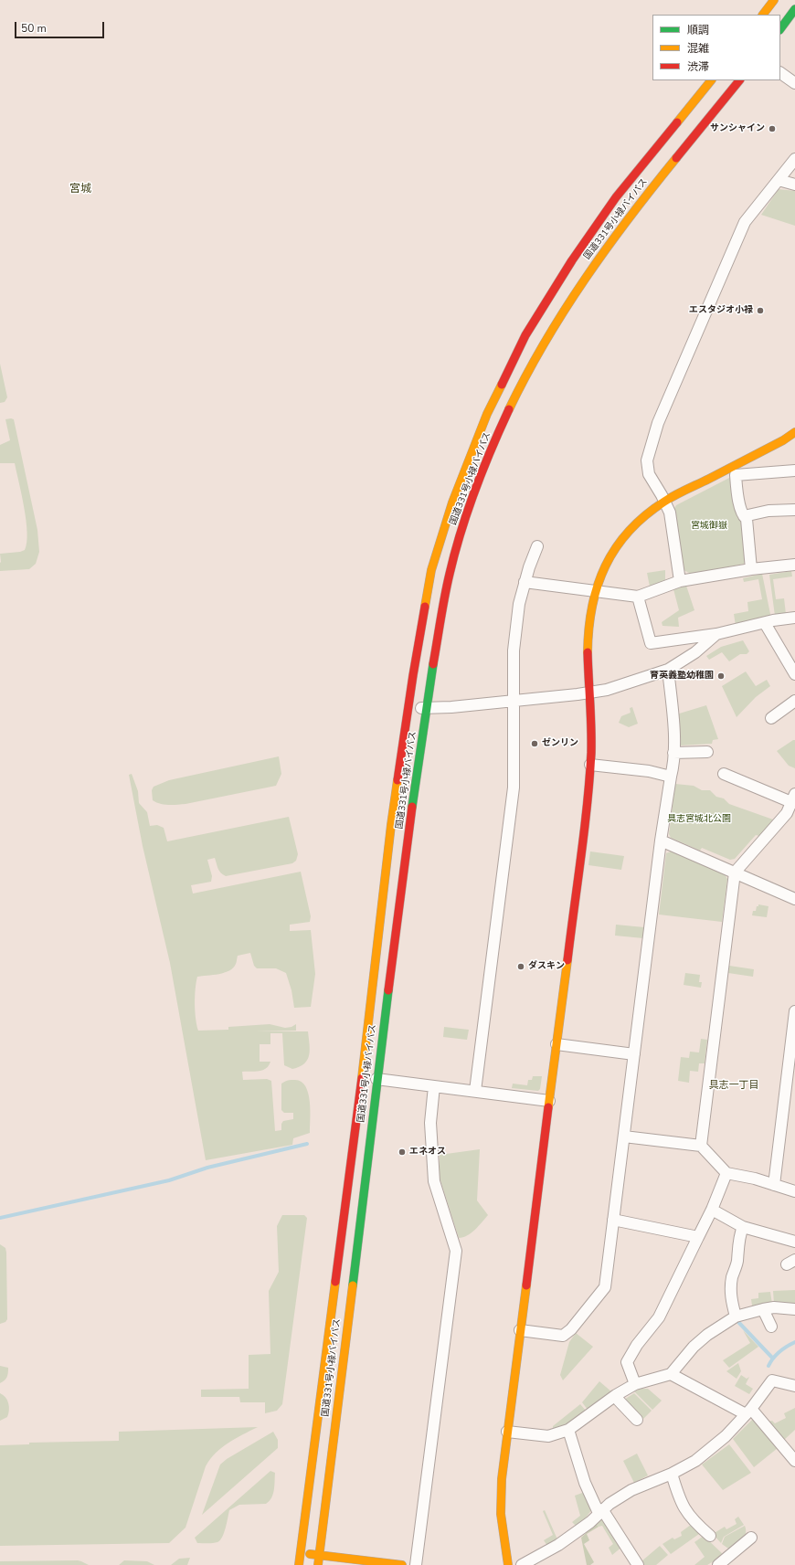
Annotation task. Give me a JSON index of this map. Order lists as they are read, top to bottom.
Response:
{
  "streets": {
    "main road": ["国道331号小禄バイパス"]
  },
  "districts": ["宮城", "具志一丁目"],
  "parks": ["宮城御嶽", "具志宮城北公園"],
  "places": [
    "サンシャイン",
    "エスタジオ小禄",
    "育英義塾幼稚園",
    "ゼンリン",
    "ダスキン",
    "エネオス"
  ],
  "legend": ["順調", "混雑", "渋滞"],
  "scale_bar": "50 m"
}
